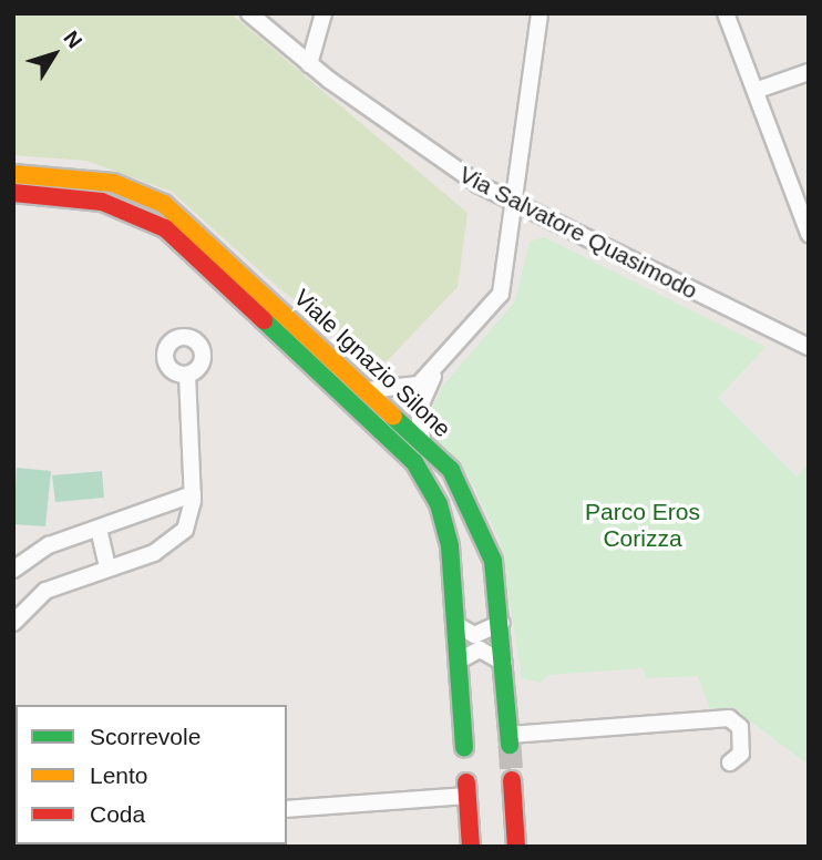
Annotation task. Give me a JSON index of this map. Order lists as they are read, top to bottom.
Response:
{
  "streets": {
    "street": ["Via Salvatore Quasimodo", "Viale Ignazio Silone"]
  },
  "parks": ["Parco Eros Corizza"],
  "legend": ["Scorrevole", "Lento", "Coda"],
  "north": "top right"
}
